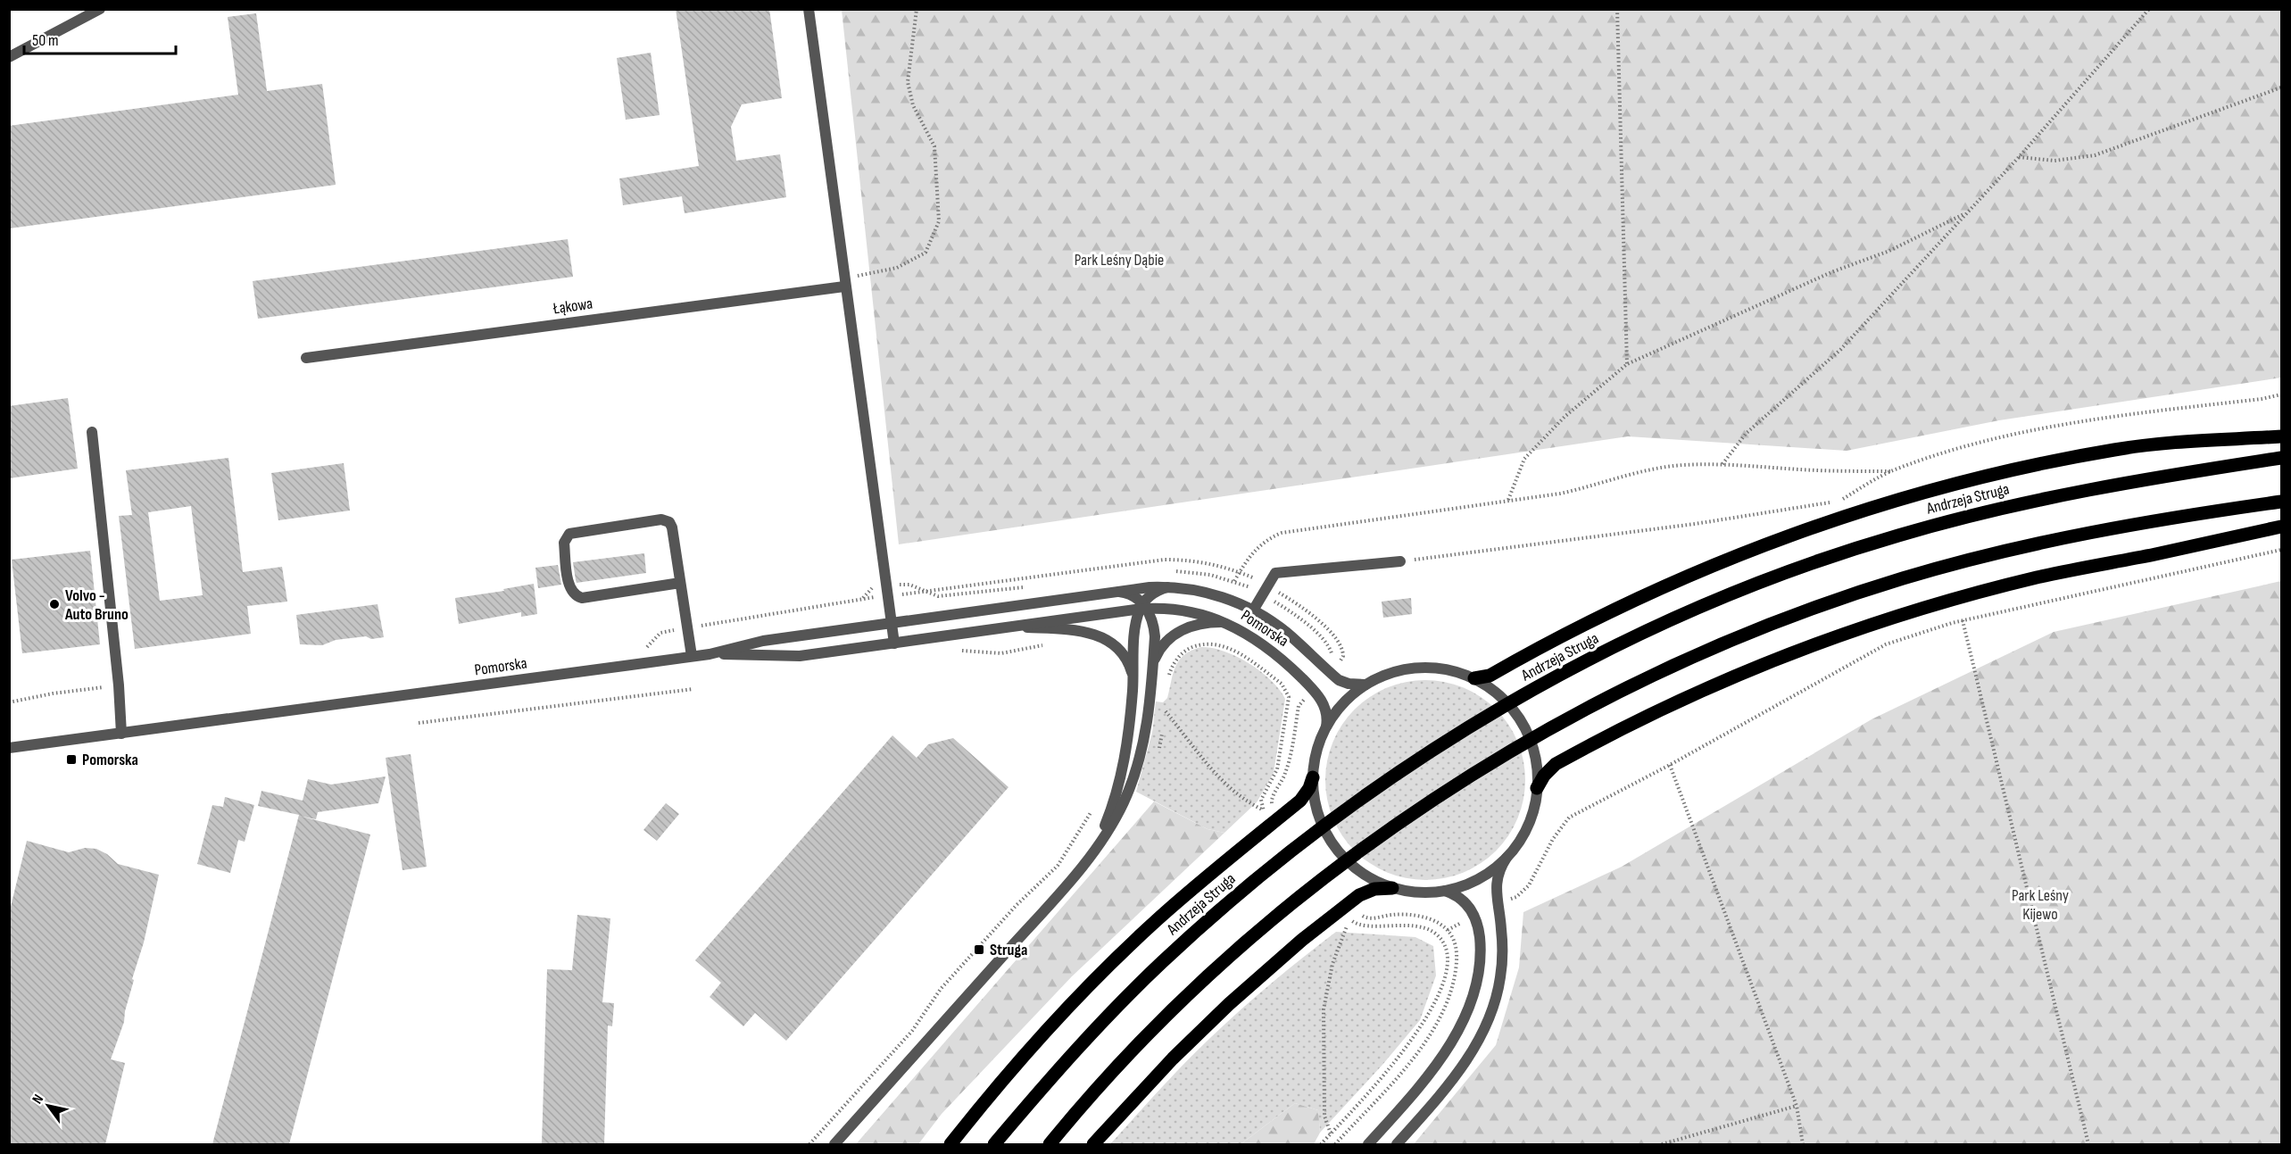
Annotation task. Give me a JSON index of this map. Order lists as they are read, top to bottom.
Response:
{
  "streets": {
    "main road": ["Andrzeja Struga"],
    "street": ["Łąkowa", "Pomorska"]
  },
  "parks": ["Park Leśny Dąbie", "Park Leśny Kijewo"],
  "places": {
    "other": ["Volvo - Auto Bruno"],
    "transit": ["Pomorska", "Struga"]
  },
  "scale_bar": "50 m",
  "north": "top left"
}
